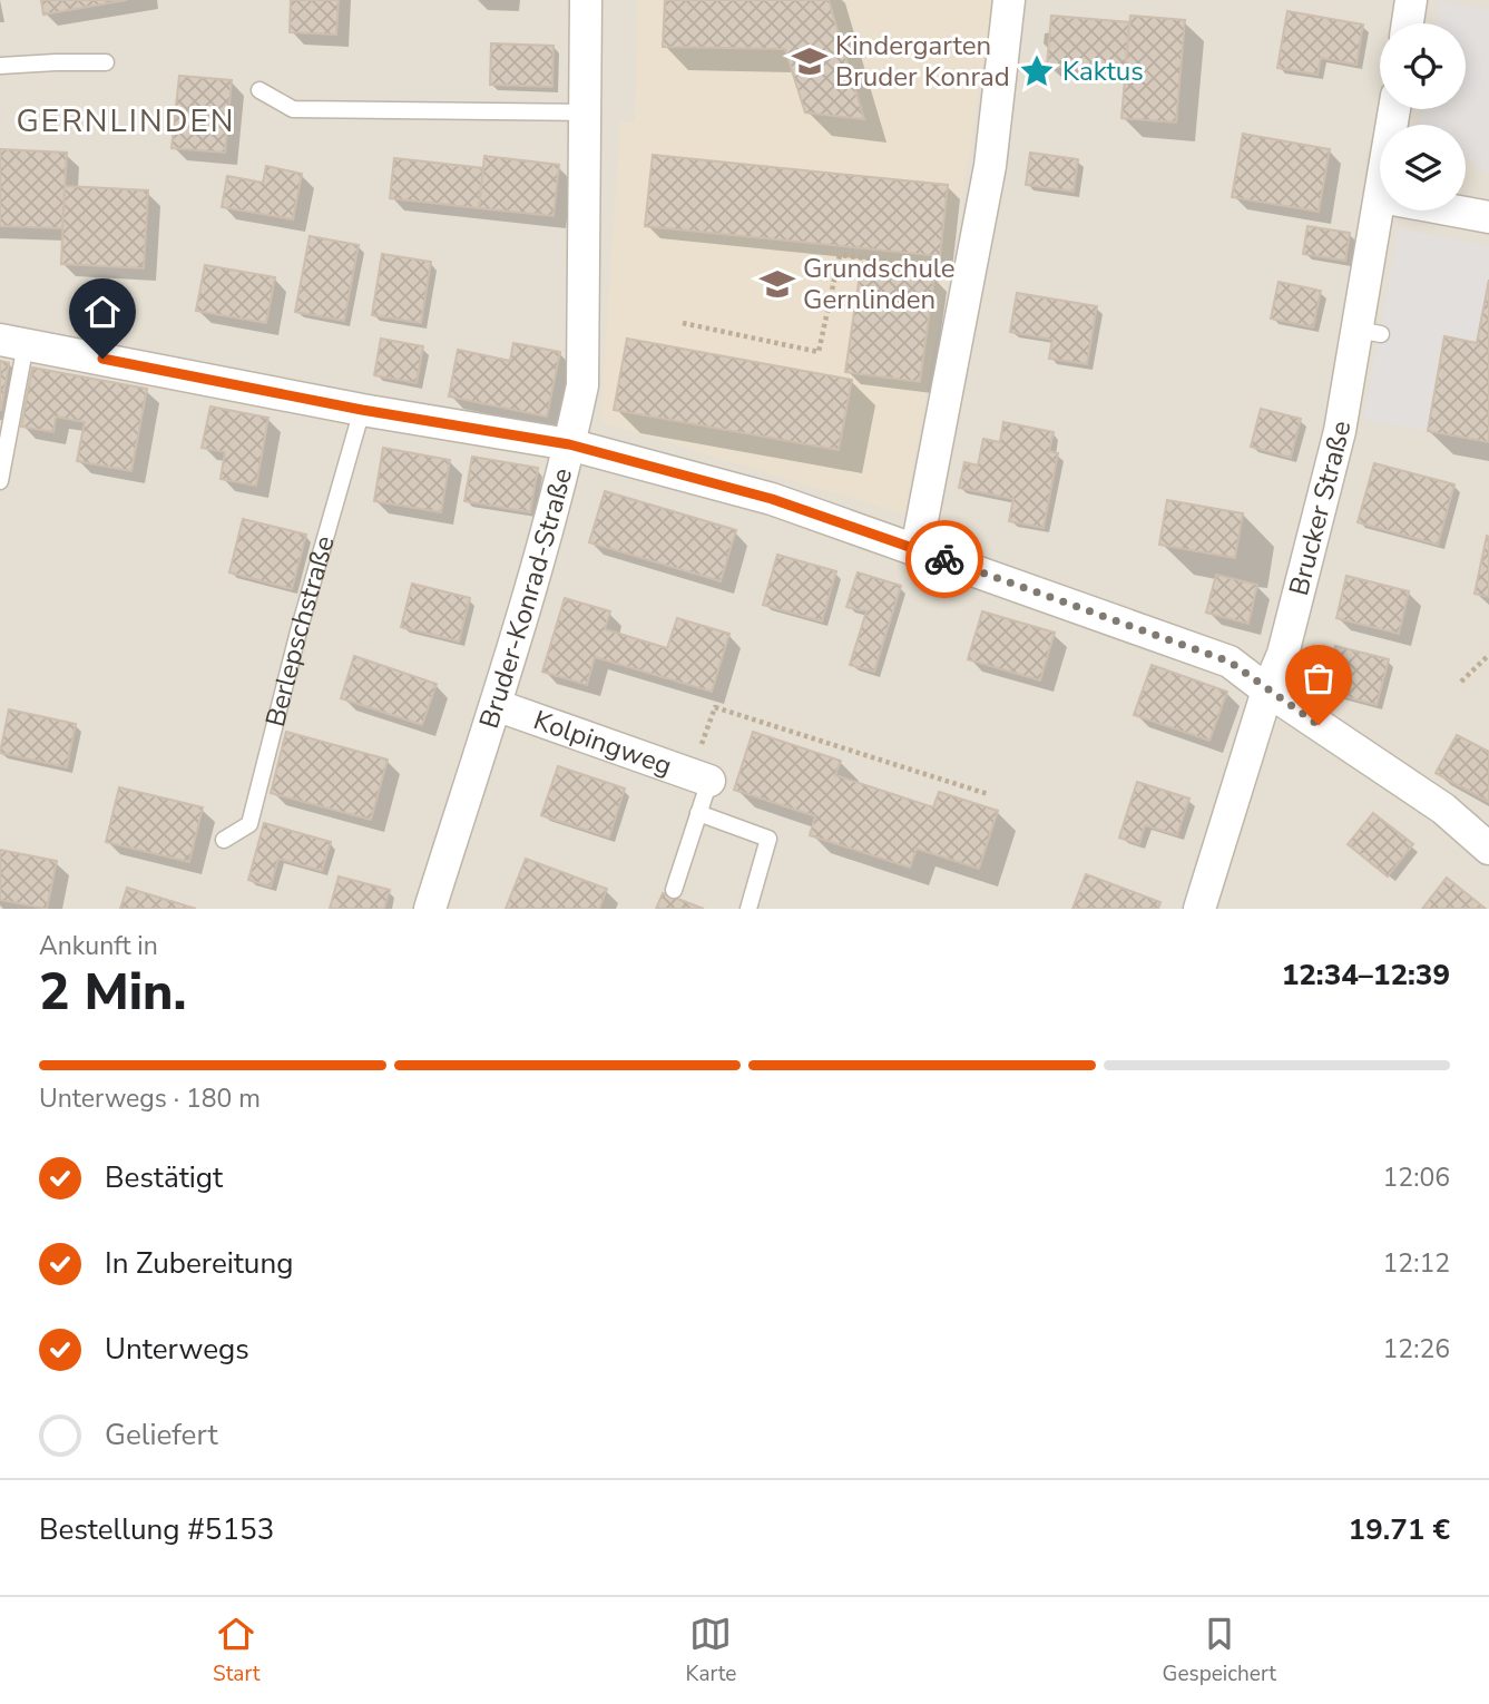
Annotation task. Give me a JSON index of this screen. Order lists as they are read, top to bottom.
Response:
{
  "streets": {
    "street": ["Brucker Straße", "Bruder-Konrad-Straße", "Kolpingweg"],
    "lane": ["Berlepschstraße"]
  },
  "crossings": [
    ["Bruder-Konrad-Straße", "Kolpingweg"]
  ],
  "districts": ["GERNLINDEN"],
  "places": {
    "school or university": ["Kindergarten Bruder Konrad", "Grundschule Gernlinden"],
    "place": ["Kaktus"]
  },
  "page": {
    "heading": ["2 Min.", "Ankunft in", "12:34–12:39"],
    "panel": ["Bestellung #5153", "19.71 €"],
    "bar": "Unterwegs · 180 m",
    "list": [
      ["Bestätigt", "12:06"],
      ["In Zubereitung", "12:12"],
      ["Unterwegs", "12:26"],
      "Geliefert"
    ],
    "tabs": ["Start", "Karte", "Gespeichert"]
  }
}
